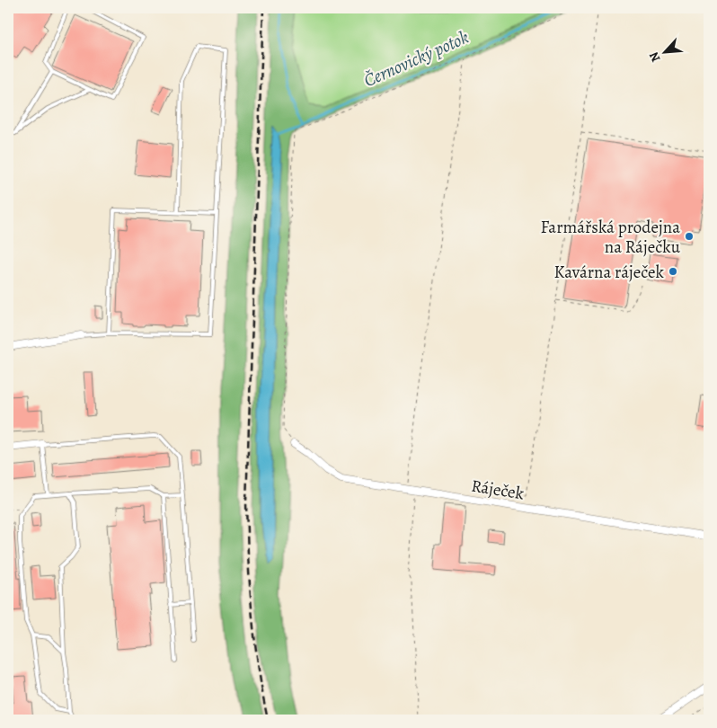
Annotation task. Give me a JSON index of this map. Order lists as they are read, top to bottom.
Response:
{
  "streets": {
    "street": ["Ráječek"]
  },
  "water": ["Černovický potok"],
  "places": ["Farmářská prodejna na Ráječku", "Kavárna ráječek"],
  "north": "bottom left"
}
